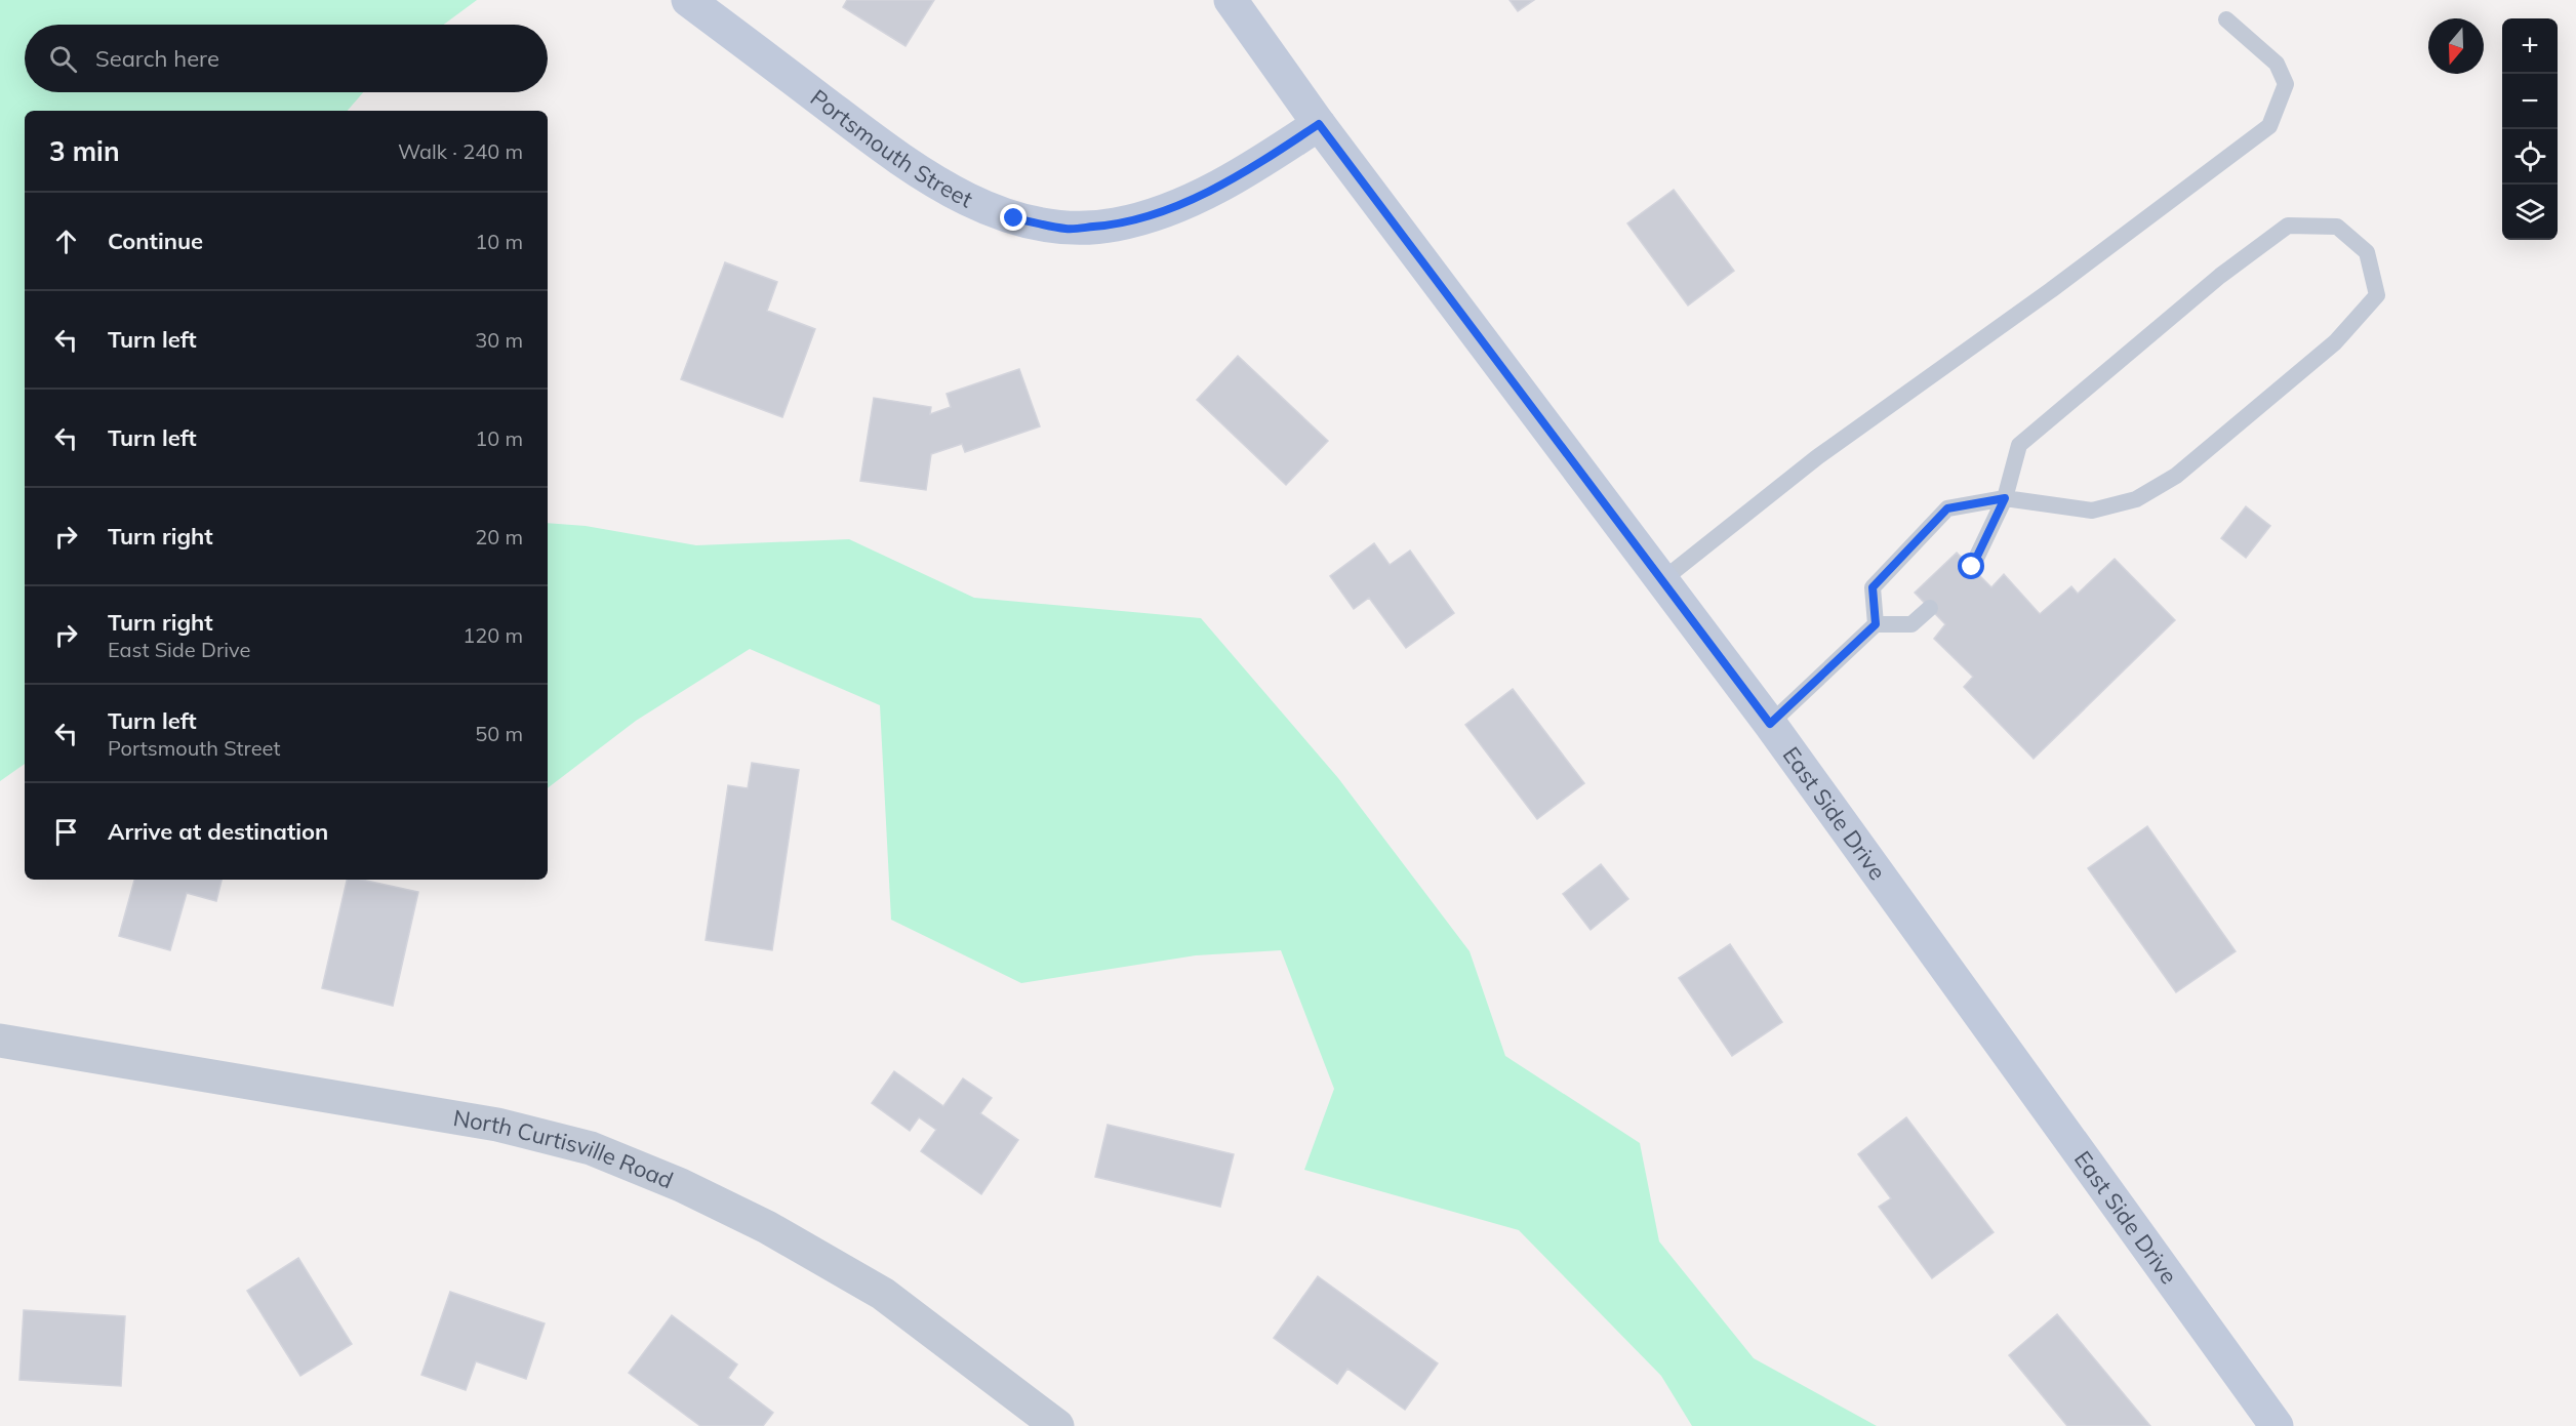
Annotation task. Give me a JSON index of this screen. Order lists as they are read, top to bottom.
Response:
{
  "streets": {
    "main road": ["Portsmouth Street", "East Side Drive"],
    "street": ["North Curtisville Road"]
  },
  "crossings": [
    ["Portsmouth Street", "East Side Drive"]
  ],
  "north": "bottom",
  "page": {
    "map_buttons": ["+", "−"],
    "search": "Search here",
    "heading": ["3 min", "Walk · 240 m"],
    "list": [
      ["Continue", "10 m"],
      ["Turn left", "30 m"],
      ["Turn left", "10 m"],
      ["Turn right", "20 m"],
      ["Turn right", "East Side Drive", "120 m"],
      ["Turn left", "Portsmouth Street", "50 m"],
      "Arrive at destination"
    ]
  }
}
